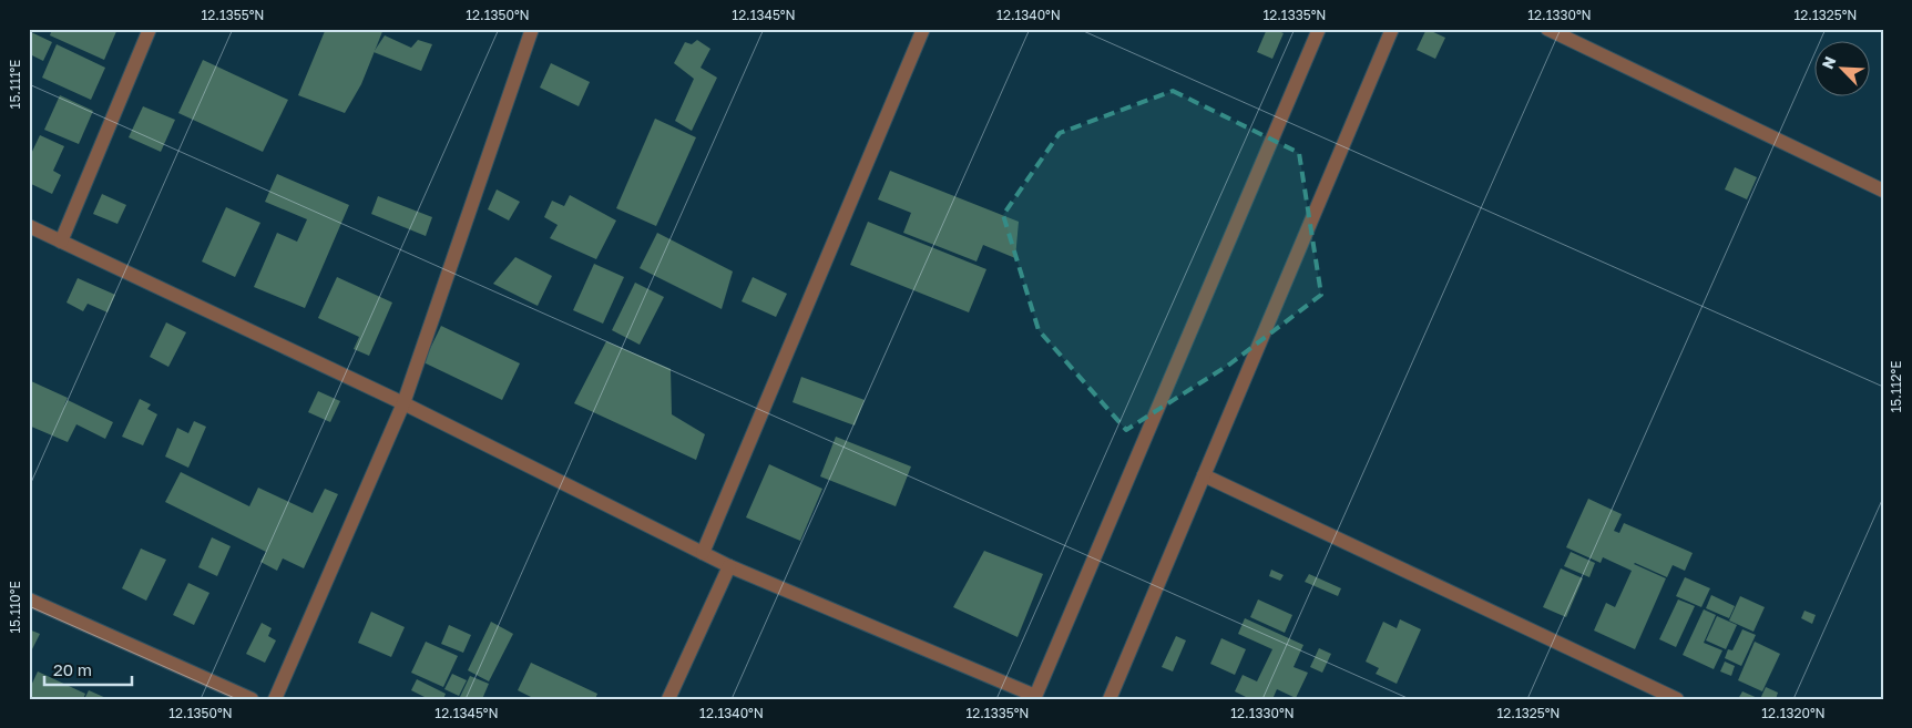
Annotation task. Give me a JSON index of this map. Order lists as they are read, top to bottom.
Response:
{
  "scale_bar": "20 m",
  "north": "top left",
  "coordinates": [
    "12.1355°N",
    "12.1350°N",
    "12.1345°N",
    "12.1340°N",
    "12.1335°N",
    "12.1330°N",
    "12.1325°N",
    "15.111°E",
    "15.112°E",
    "15.110°E",
    "12.1320°N"
  ]
}
